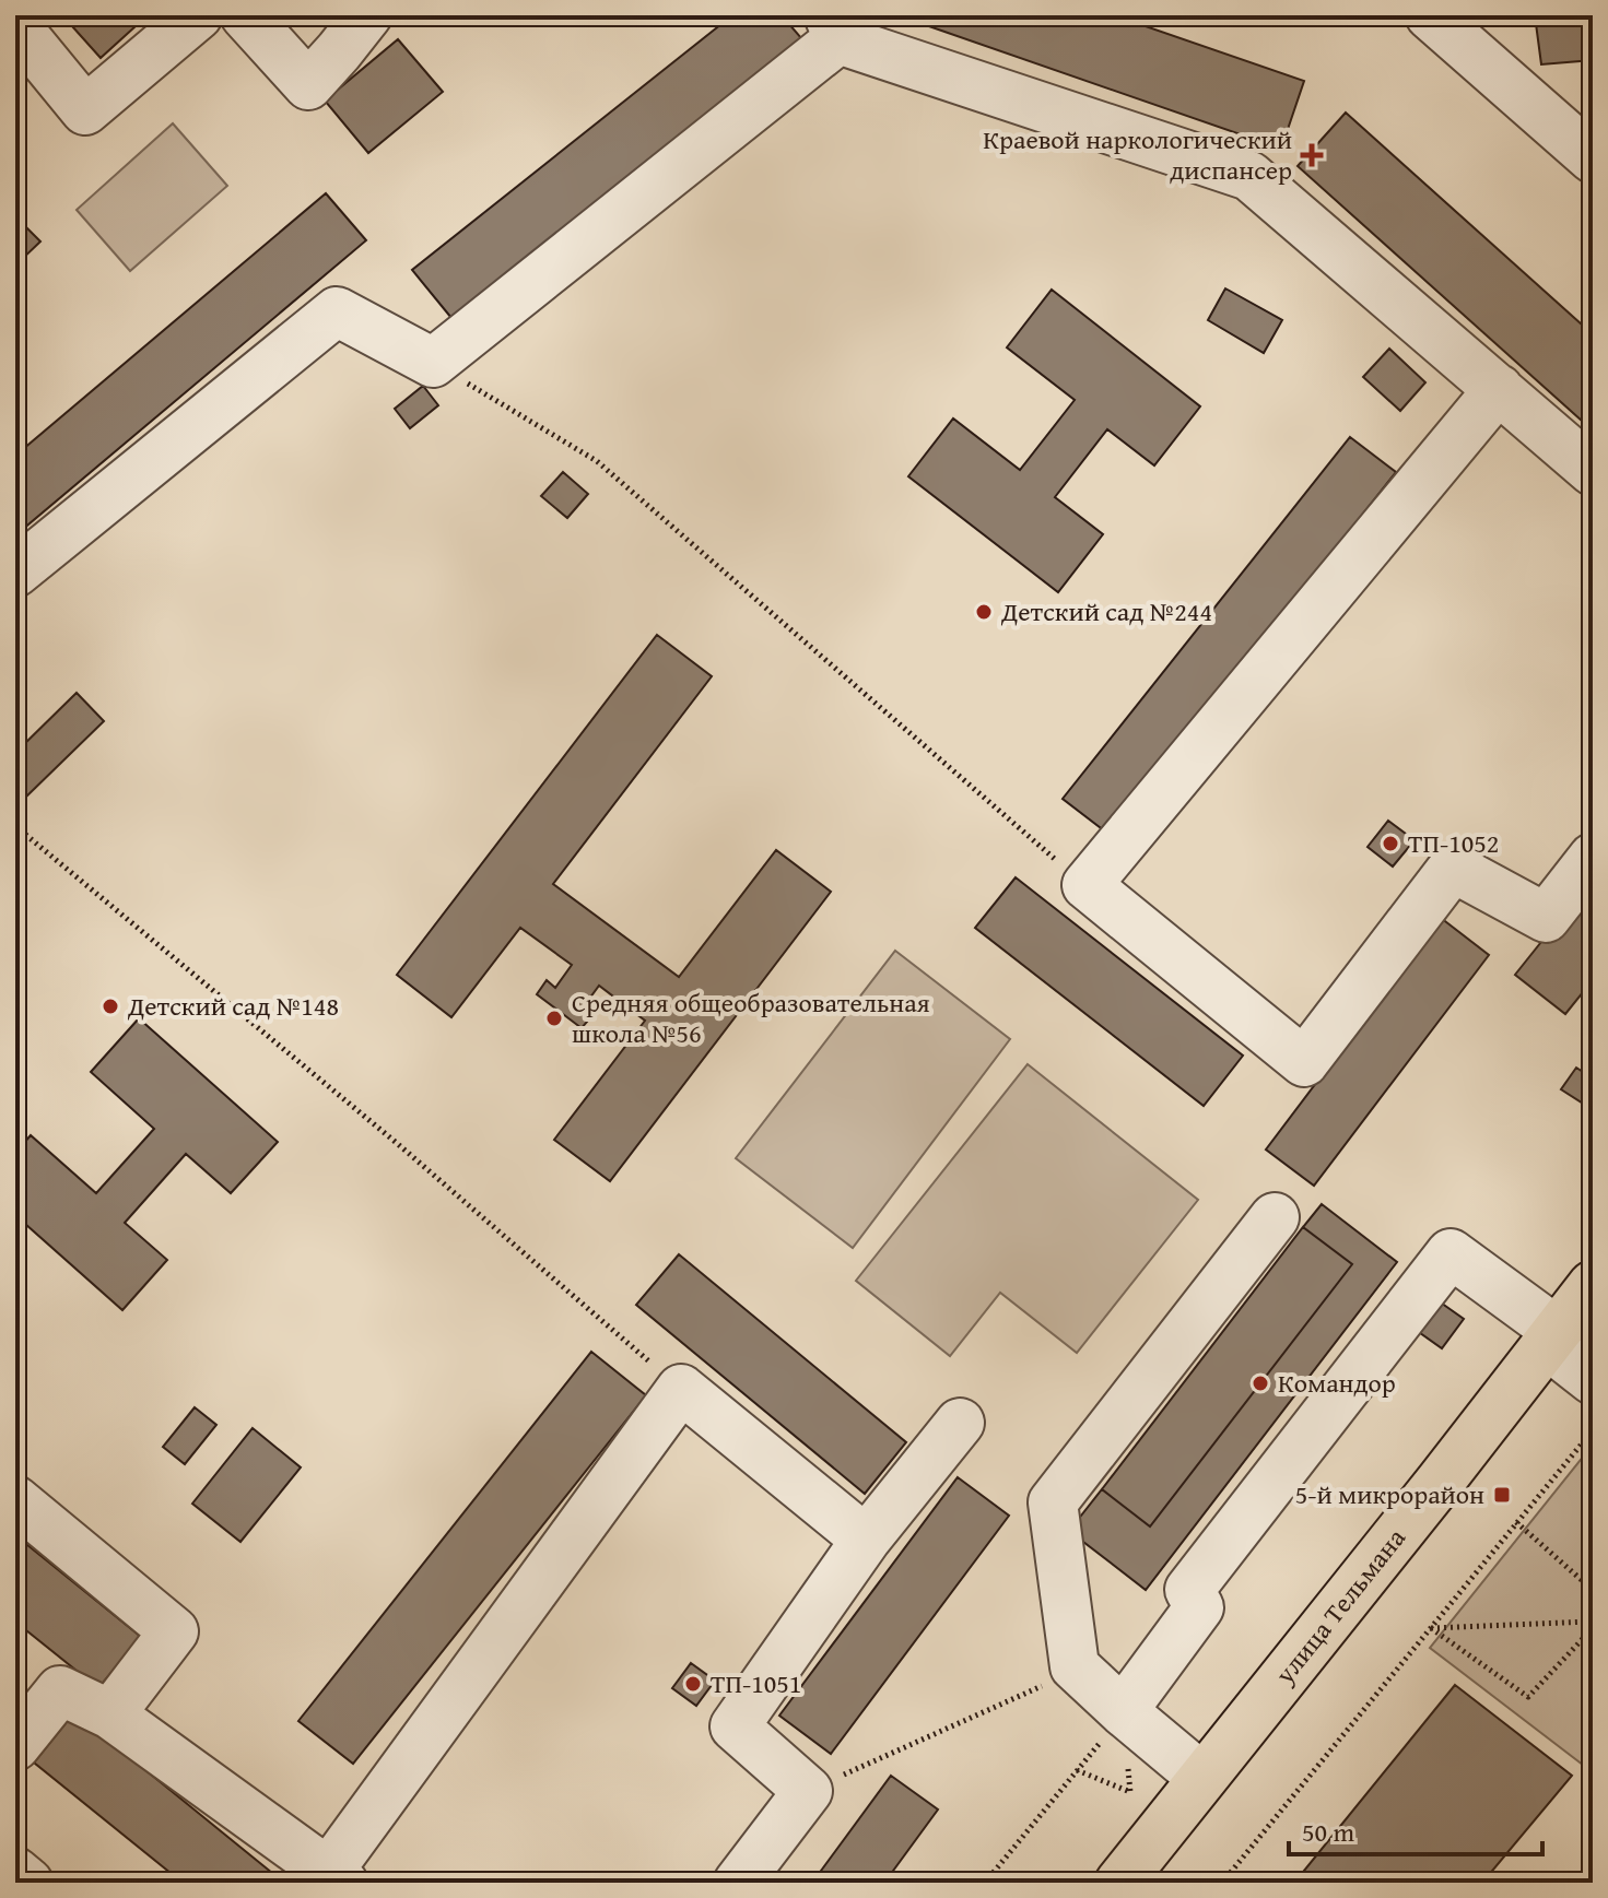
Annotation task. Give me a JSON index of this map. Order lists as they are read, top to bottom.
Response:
{
  "streets": {
    "main road": ["улица Тельмана"]
  },
  "places": {
    "health": ["Краевой наркологический диспансер"],
    "other": [
      "Детский сад №244",
      "ТП-1052",
      "Детский сад №148",
      "Средняя общеобразовательная школа №56",
      "Командор",
      "ТП-1051"
    ],
    "transit": ["5-й микрорайон"]
  },
  "scale_bar": "50 m"
}
